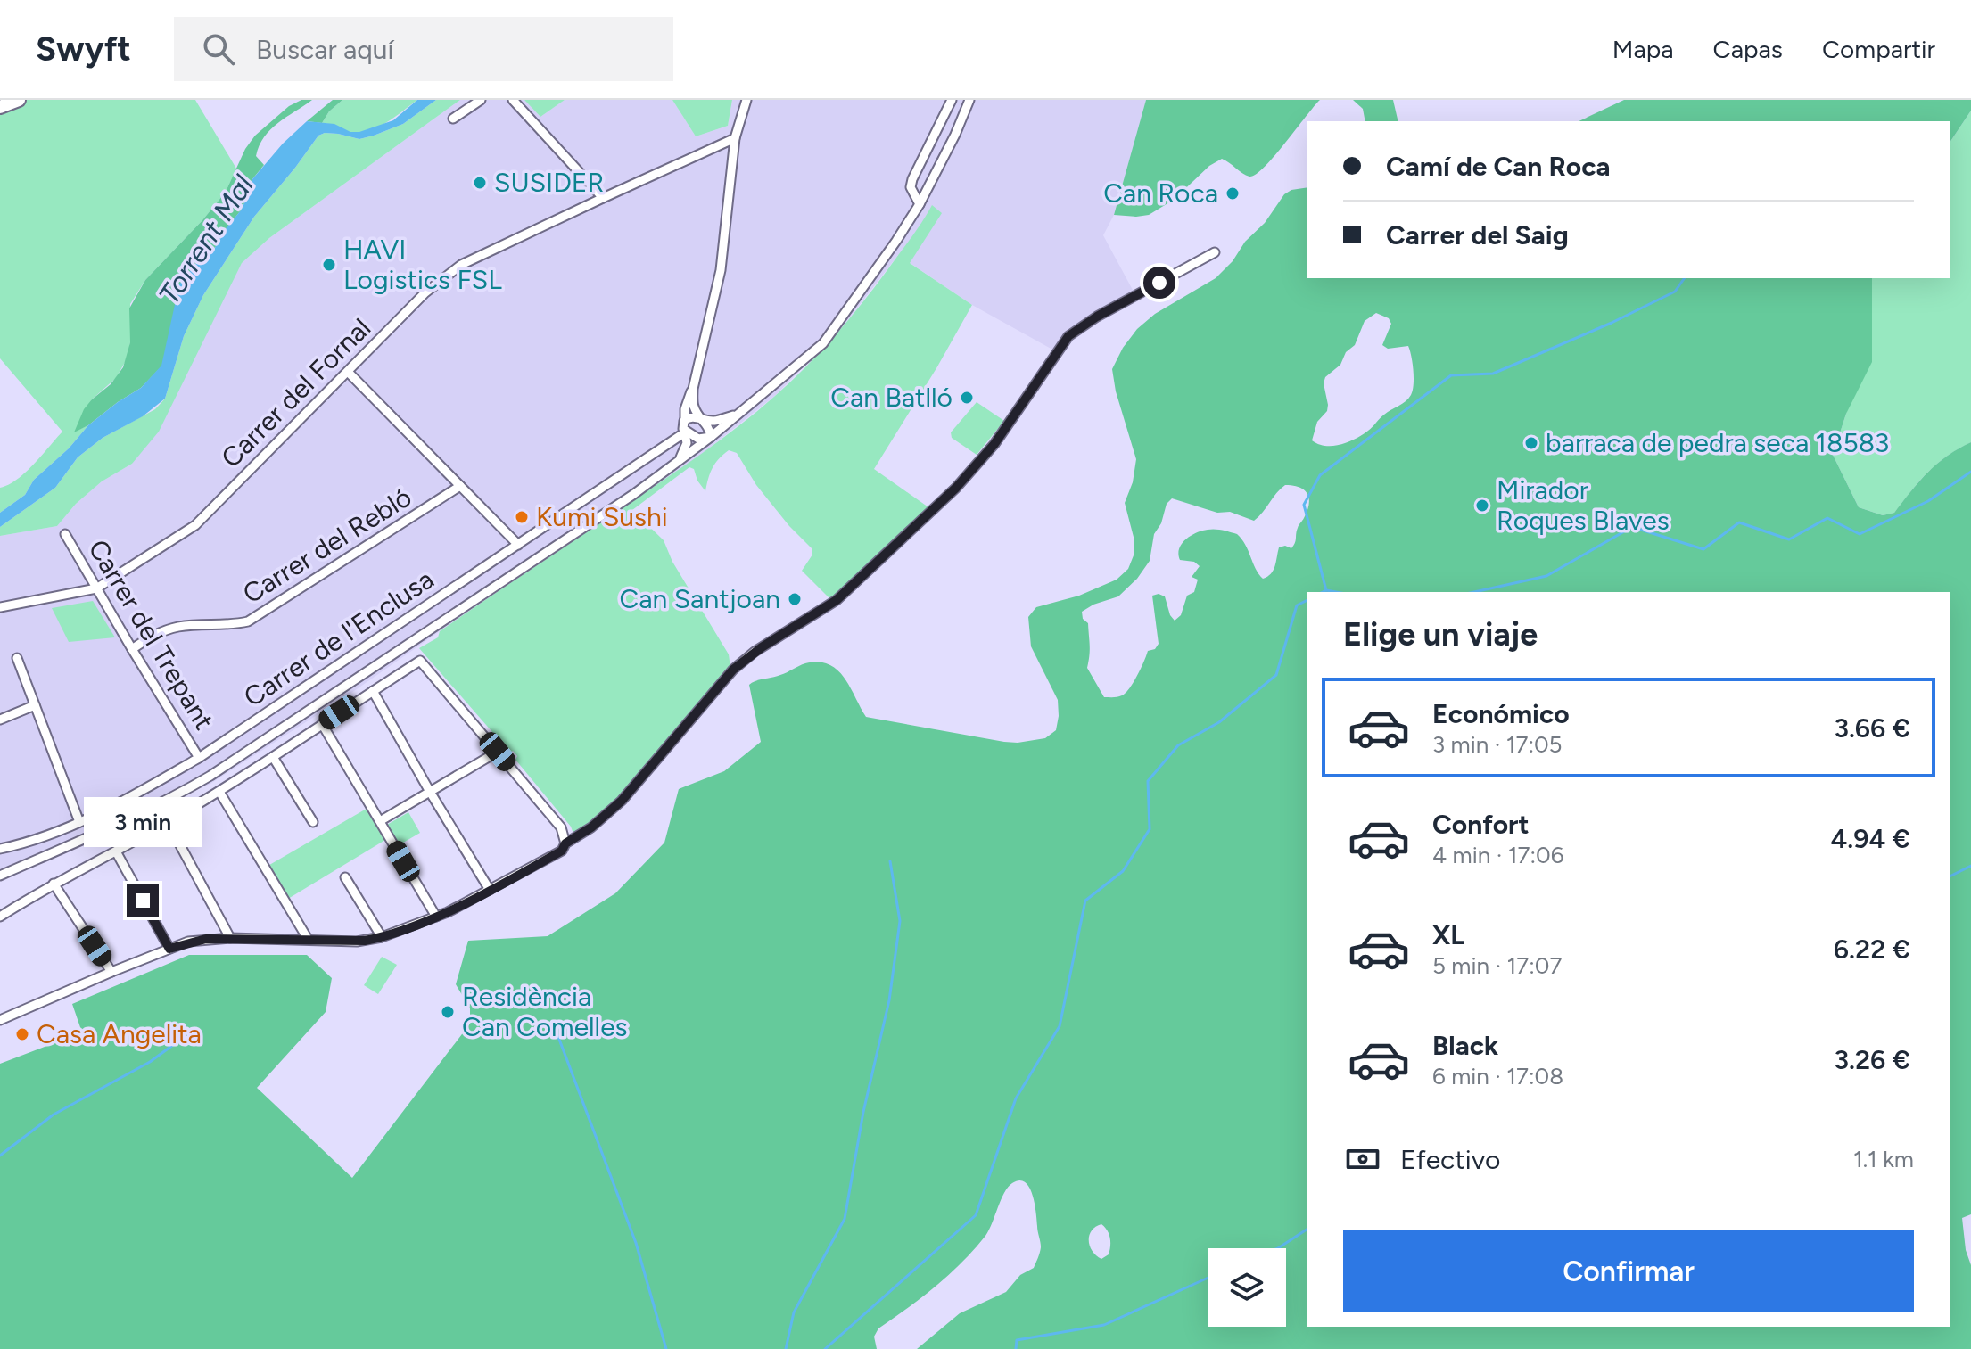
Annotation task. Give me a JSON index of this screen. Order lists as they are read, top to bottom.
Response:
{
  "streets": {
    "street": [
      "Carrer del Fornal",
      "Carrer del Rebló",
      "Carrer del Trepant",
      "Carrer de l'Enclusa"
    ]
  },
  "crossings": [
    ["Carrer del Fornal", "Carrer del Trepant"],
    ["Carrer del Rebló", "Carrer del Trepant"],
    ["Carrer del Trepant", "Carrer de l'Enclusa"]
  ],
  "water": ["Torrent Mal"],
  "places": [
    "SUSIDER",
    "Can Roca",
    "HAVI Logistics FSL",
    "Can Batlló",
    "barraca de pedra seca 18583",
    "Mirador Roques Blaves",
    "Kumi Sushi",
    "Can Santjoan",
    "Residència Can Comelles",
    "Casa Angelita"
  ],
  "page": {
    "header": "Swyft",
    "search": "Buscar aquí",
    "nav": ["Mapa", "Capas", "Compartir"],
    "banner": ["Camí de Can Roca", "Carrer del Saig"],
    "heading": "Elige un viaje",
    "list": [
      {
        "name": "Económico",
        "note": "3 min · 17:05",
        "value": "3.66 €"
      },
      {
        "name": "Confort",
        "note": "4 min · 17:06",
        "value": "4.94 €"
      },
      {
        "name": "XL",
        "note": "5 min · 17:07",
        "value": "6.22 €"
      },
      {
        "name": "Black",
        "note": "6 min · 17:08",
        "value": "3.26 €"
      }
    ],
    "bubble": "3 min",
    "pay": ["Efectivo", "1.1 km"],
    "buttons": "Confirmar"
  }
}
